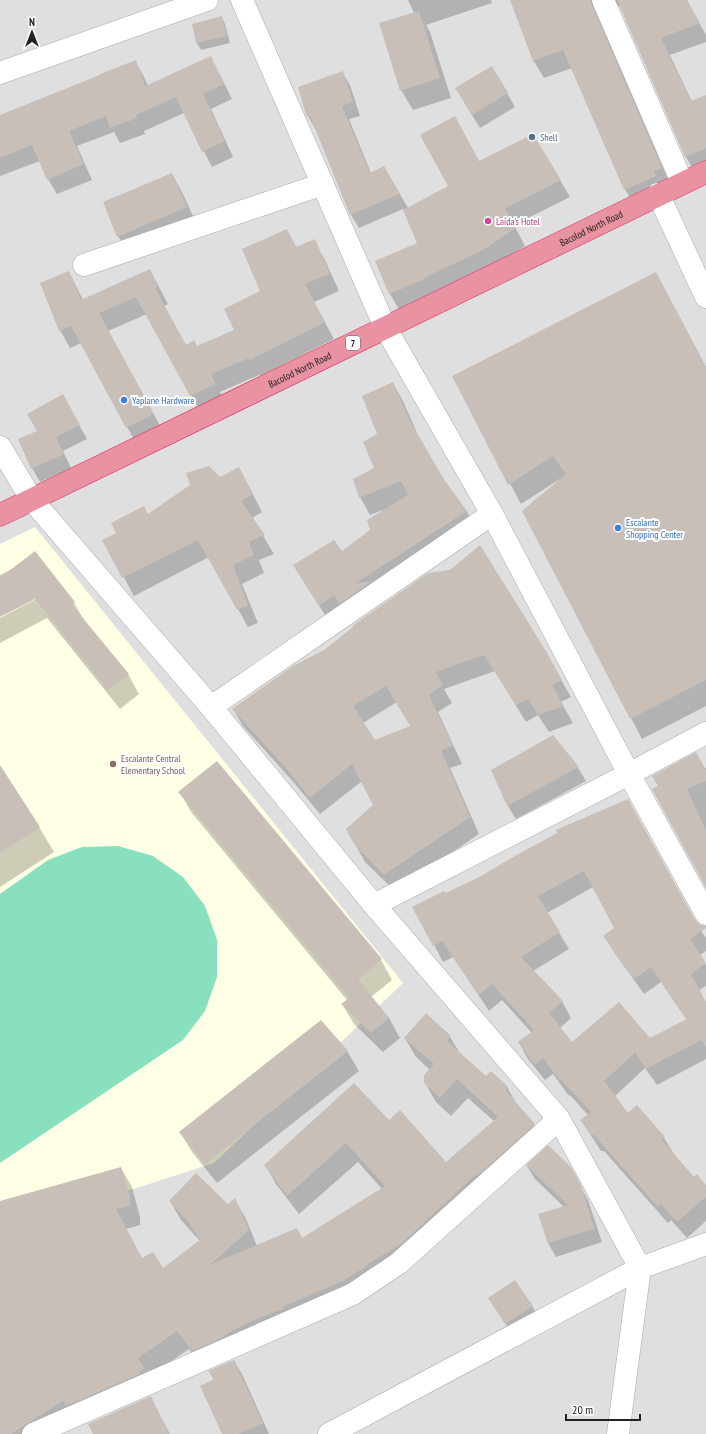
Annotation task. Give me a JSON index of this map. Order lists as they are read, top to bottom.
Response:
{
  "streets": {
    "highway": ["Bacolod North Road", "7"]
  },
  "places": [
    "Shell",
    "Laida’s Hotel",
    "Yaplane Hardware",
    "Escalante Shopping Center",
    "Escalante Central Elementary School"
  ],
  "scale_bar": "20 m",
  "north": "top"
}
